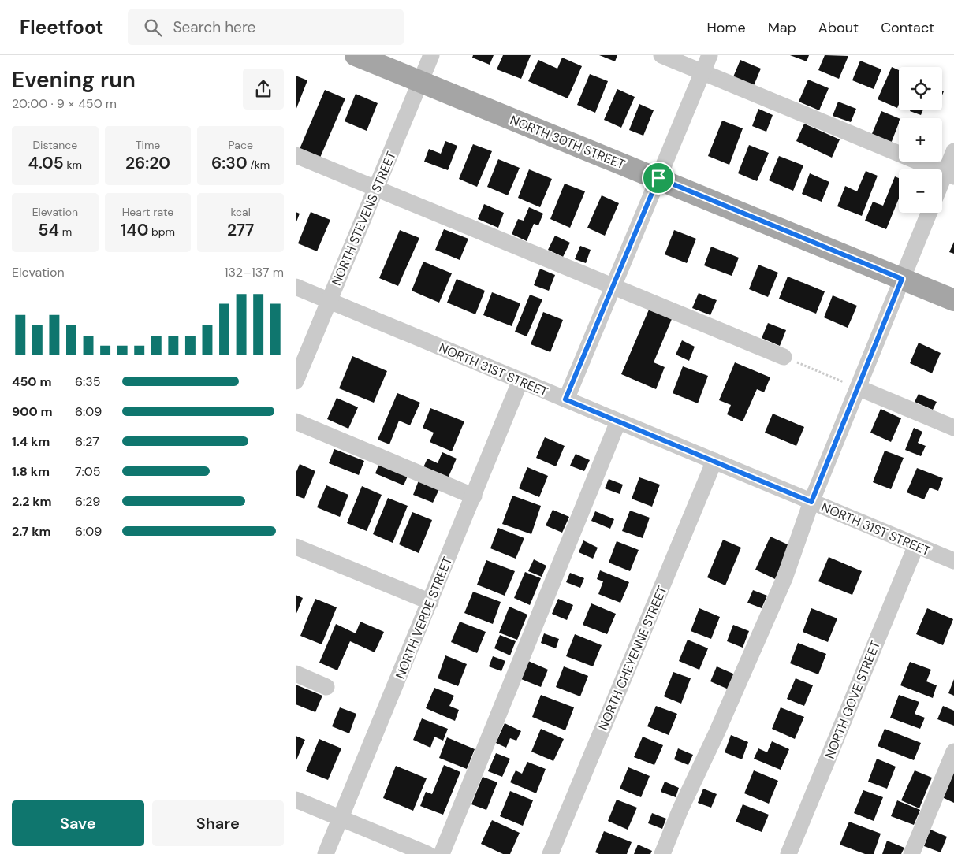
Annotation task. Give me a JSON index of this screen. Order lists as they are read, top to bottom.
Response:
{
  "streets": {
    "main road": ["NORTH 30TH STREET"],
    "street": [
      "NORTH STEVENS STREET",
      "NORTH 31ST STREET",
      "NORTH VERDE STREET",
      "NORTH CHEYENNE STREET",
      "NORTH GOVE STREET"
    ]
  },
  "crossings": [
    ["NORTH 30TH STREET", "NORTH STEVENS STREET"],
    ["NORTH STEVENS STREET", "NORTH 31ST STREET"],
    ["NORTH 31ST STREET", "NORTH VERDE STREET"],
    ["NORTH 31ST STREET", "NORTH CHEYENNE STREET"],
    ["NORTH 31ST STREET", "NORTH GOVE STREET"]
  ],
  "page": {
    "header": "Fleetfoot",
    "search": "Search here",
    "nav": [
      "Home",
      "Map",
      "About",
      "Contact"
    ],
    "heading": ["Evening run", "20:00 · 9 × 450 m"],
    "map_buttons": ["+", "−"],
    "stats": [
      ["Distance", "4.05 km"],
      ["Time", "26:20"],
      ["Pace", "6:30 /km"],
      ["Elevation", "54 m"],
      ["Heart rate", "140 bpm"],
      ["kcal", "277"]
    ],
    "chart": ["Elevation", "132–137 m"],
    "list": [
      {
        "name": "450 m",
        "note": "6:35"
      },
      {
        "name": "900 m",
        "note": "6:09"
      },
      {
        "name": "1.4 km",
        "note": "6:27"
      },
      {
        "name": "1.8 km",
        "note": "7:05"
      },
      {
        "name": "2.2 km",
        "note": "6:29"
      },
      {
        "name": "2.7 km",
        "note": "6:09"
      }
    ],
    "buttons": ["Save", "Share"]
  }
}
